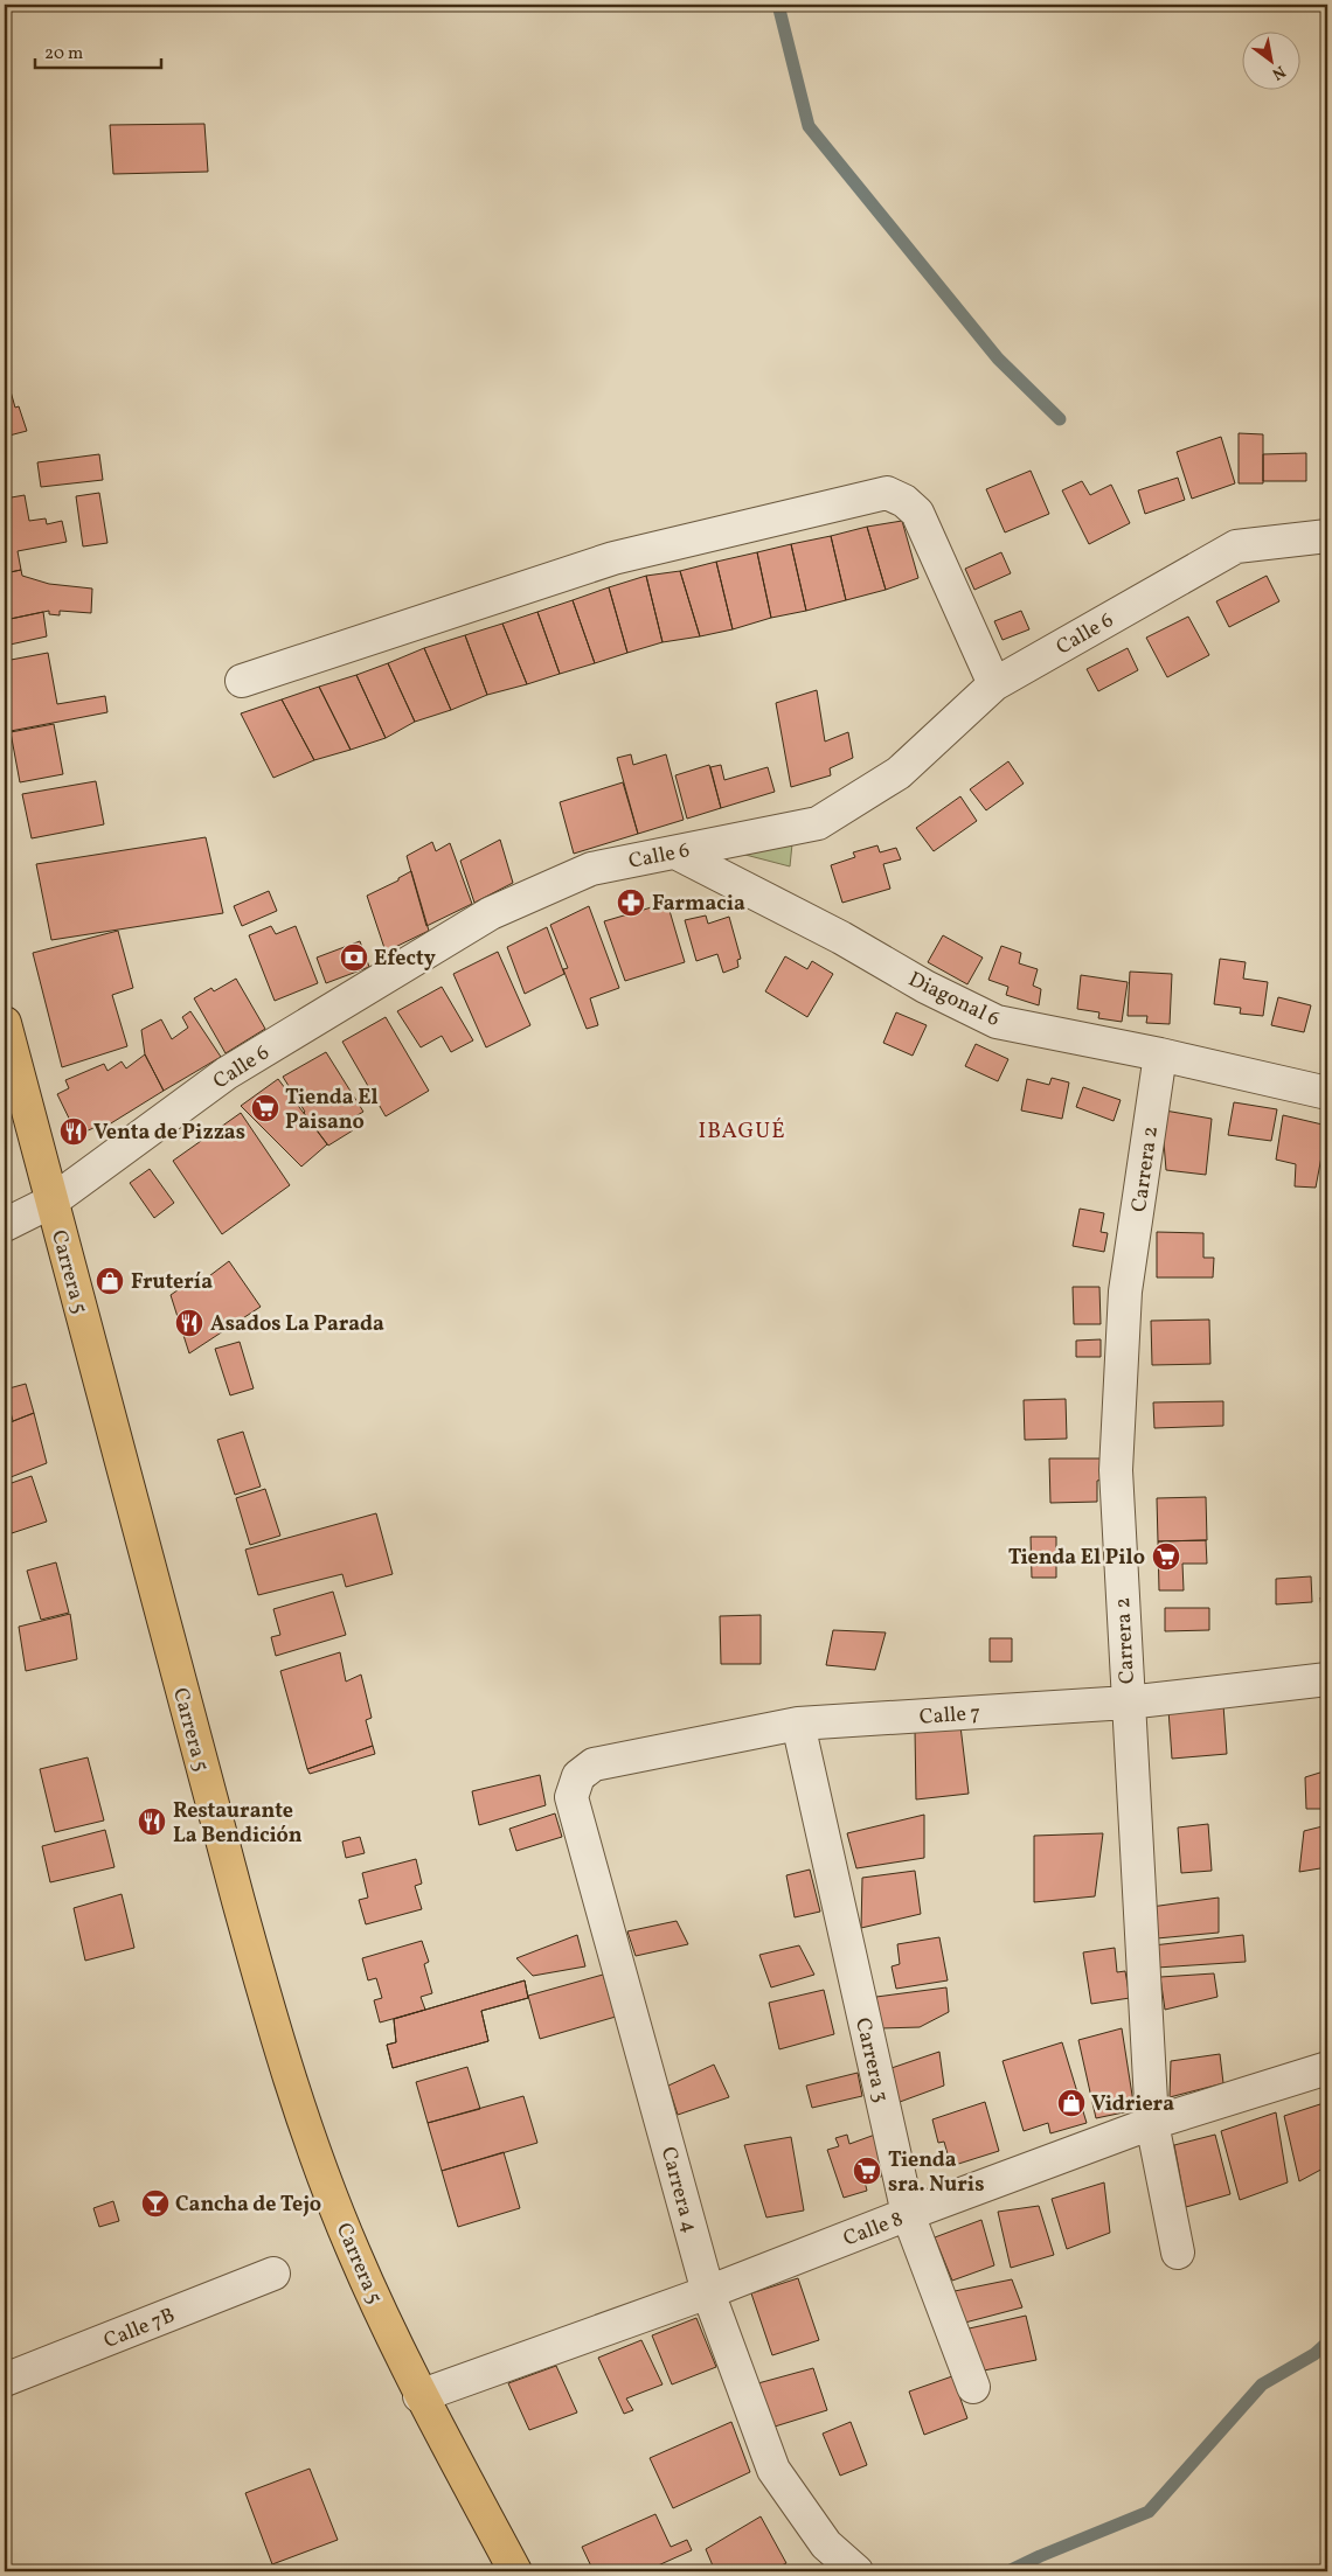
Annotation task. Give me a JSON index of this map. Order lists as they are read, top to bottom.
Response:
{
  "streets": {
    "highway": ["Carrera 5"],
    "street": [
      "Calle 6",
      "Diagonal 6",
      "Carrera 2",
      "Calle 7",
      "Carrera 3",
      "Carrera 4",
      "Calle 8",
      "Calle 7B"
    ]
  },
  "crossings": [
    ["Calle 6", "Diagonal 6"],
    ["Calle 6", "Carrera 5"],
    ["Diagonal 6", "Carrera 2"],
    ["Carrera 2", "Calle 7"],
    ["Carrera 2", "Calle 8"],
    ["Carrera 5", "Calle 8"],
    ["Calle 7", "Carrera 3"],
    ["Calle 7", "Carrera 4"],
    ["Carrera 3", "Calle 8"],
    ["Carrera 4", "Calle 8"]
  ],
  "districts": ["IBAGUÉ"],
  "places": {
    "pharmacy": ["Farmacia"],
    "bank": ["Efecty"],
    "supermarket": ["Tienda El Paisano", "Tienda El Pilo", "Tienda sra. Nuris"],
    "restaurant": ["Venta de Pizzas", "Asados La Parada", "Restaurante La Bendición"],
    "shop": ["Frutería", "Vidriera"],
    "bar": ["Cancha de Tejo"]
  },
  "scale_bar": "20 m",
  "north": "bottom right"
}
